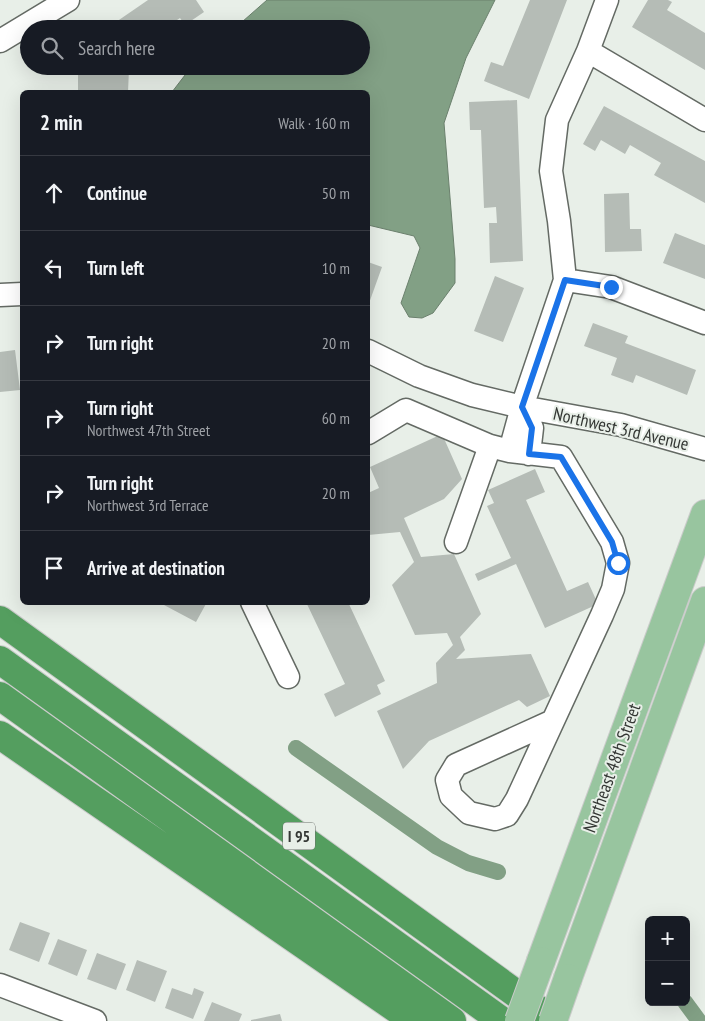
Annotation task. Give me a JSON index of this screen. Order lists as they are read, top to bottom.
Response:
{
  "streets": {
    "highway": ["I 95"],
    "main road": ["Northeast 48th Street"],
    "street": ["Northwest 3rd Avenue"]
  },
  "crossings": [
    ["Northeast 48th Street", "I 95"]
  ],
  "page": {
    "search": "Search here",
    "heading": ["2 min", "Walk · 160 m"],
    "list": [
      ["Continue", "50 m"],
      ["Turn left", "10 m"],
      ["Turn right", "20 m"],
      ["Turn right", "Northwest 47th Street", "60 m"],
      ["Turn right", "Northwest 3rd Terrace", "20 m"],
      "Arrive at destination"
    ],
    "map_buttons": ["+", "−"]
  }
}
